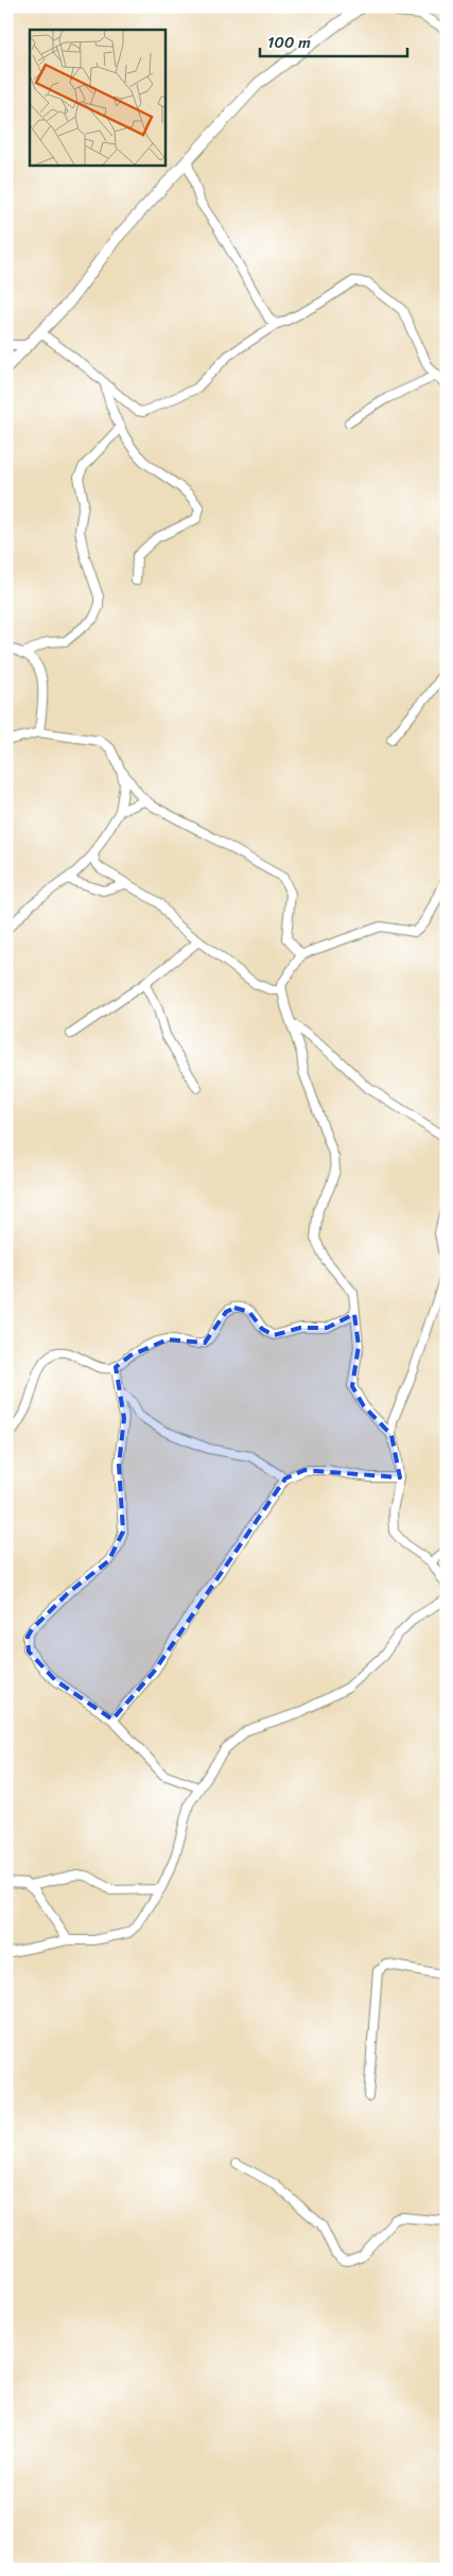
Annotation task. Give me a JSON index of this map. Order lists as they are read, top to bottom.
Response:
{
  "scale_bar": "100 m"
}
